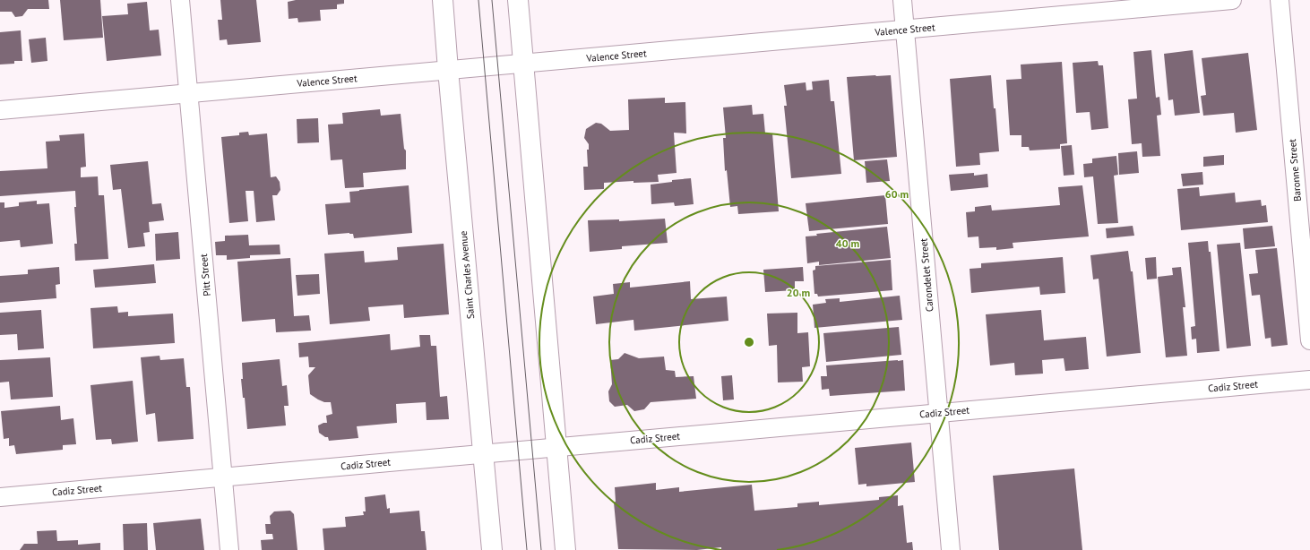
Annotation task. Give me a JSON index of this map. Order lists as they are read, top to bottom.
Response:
{
  "streets": {
    "main road": ["Saint Charles Avenue"],
    "street": [
      "Valence Street",
      "Baronne Street",
      "Pitt Street",
      "Carondelet Street",
      "Cadiz Street"
    ]
  },
  "crossings": [
    ["Valence Street", "Pitt Street"],
    ["Valence Street", "Saint Charles Avenue"],
    ["Valence Street", "Carondelet Street"],
    ["Pitt Street", "Cadiz Street"],
    ["Saint Charles Avenue", "Cadiz Street"],
    ["Carondelet Street", "Cadiz Street"]
  ],
  "rings": ["60 m", "40 m", "20 m"]
}
